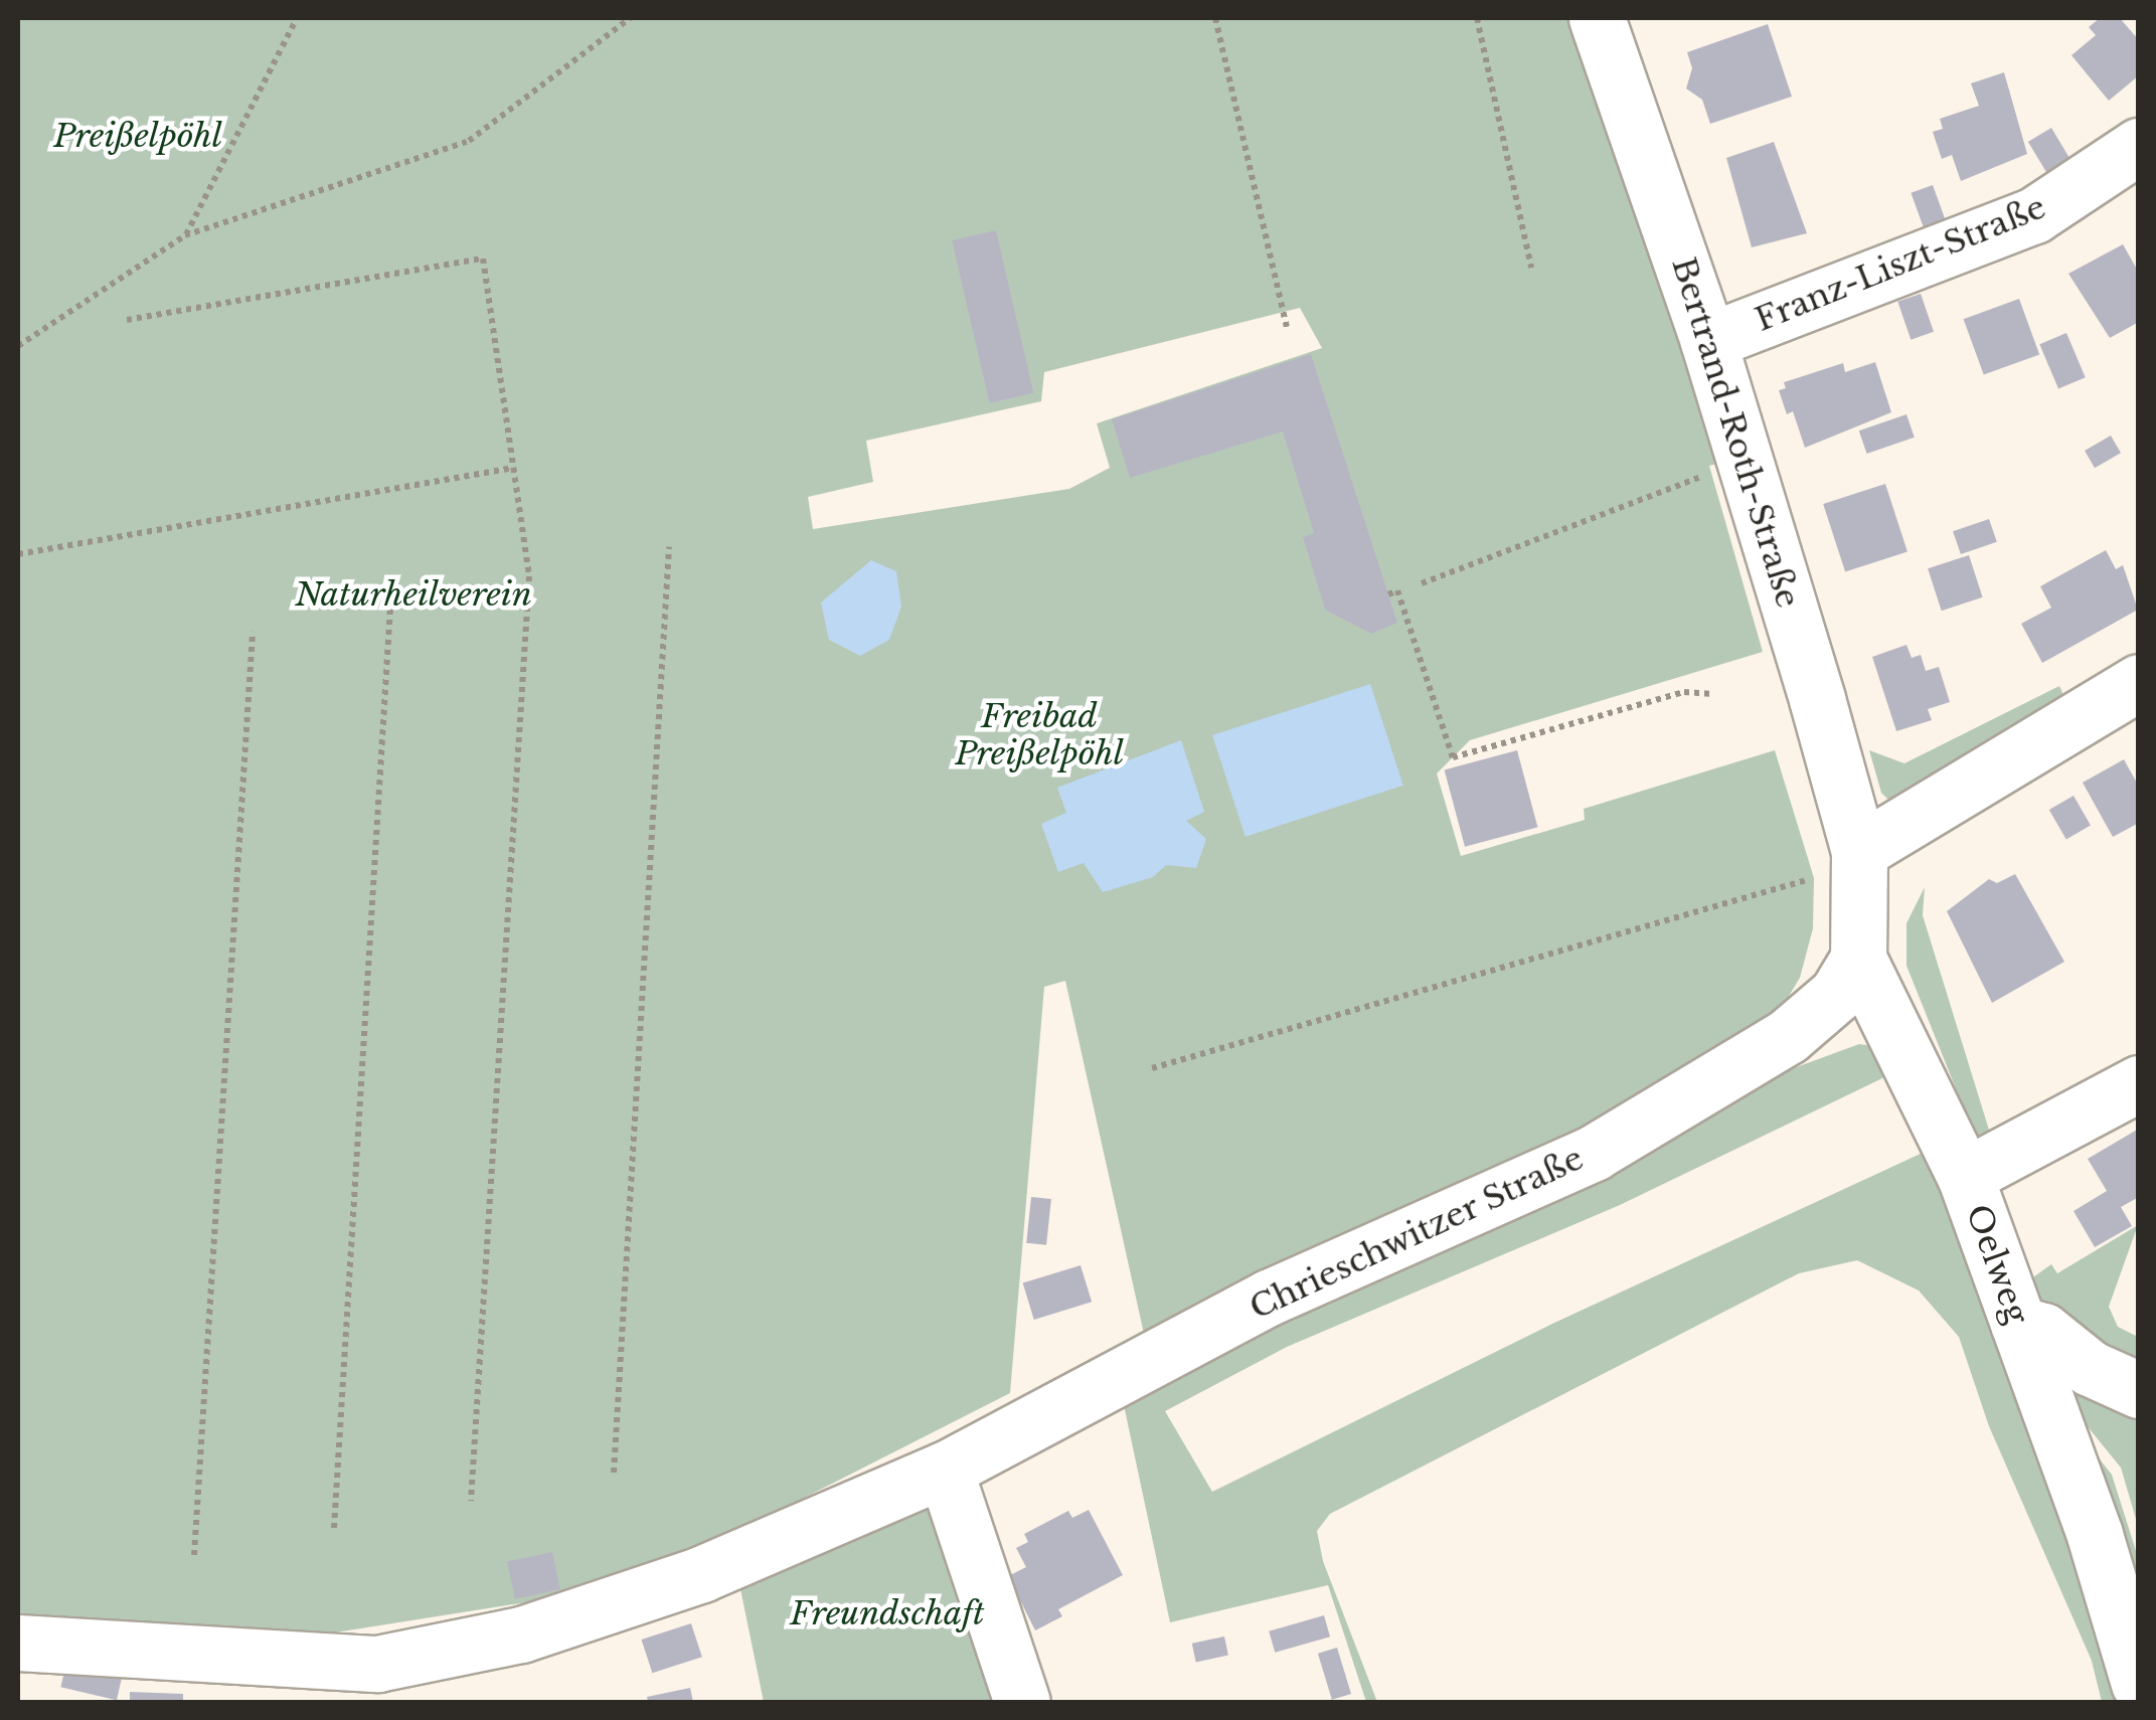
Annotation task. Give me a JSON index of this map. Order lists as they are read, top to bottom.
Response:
{
  "streets": {
    "street": [
      "Franz-Liszt-Straße",
      "Bertrand-Roth-Straße",
      "Chrieschwitzer Straße",
      "Oelweg"
    ]
  },
  "crossings": [
    ["Franz-Liszt-Straße", "Bertrand-Roth-Straße"],
    ["Bertrand-Roth-Straße", "Oelweg"],
    ["Chrieschwitzer Straße", "Oelweg"]
  ],
  "parks": [
    "Preißelpöhl",
    "Naturheilverein",
    "Freibad Preißelpöhl",
    "Freundschaft"
  ]
}
